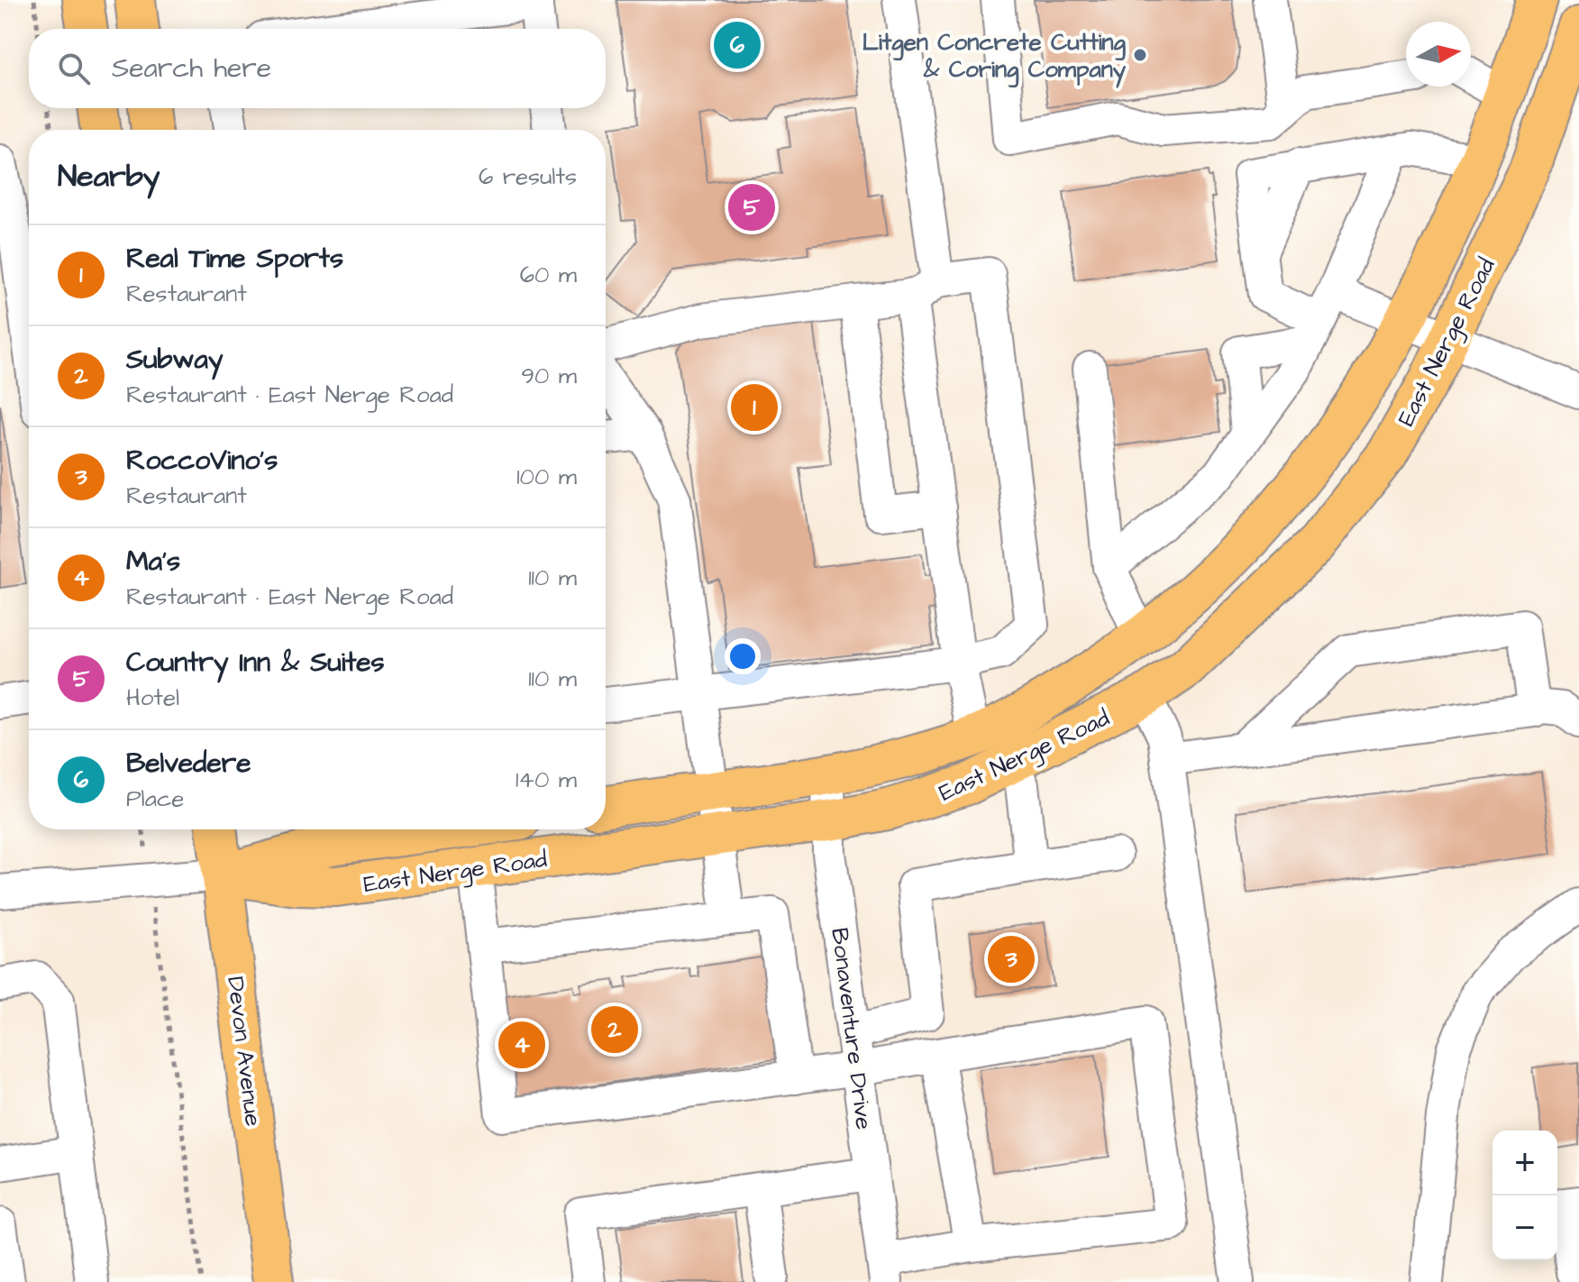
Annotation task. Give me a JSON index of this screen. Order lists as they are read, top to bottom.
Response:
{
  "streets": {
    "main road": ["East Nerge Road", "Devon Avenue"],
    "street": ["Bonaventure Drive"]
  },
  "crossings": [
    ["East Nerge Road", "Bonaventure Drive"],
    ["East Nerge Road", "Devon Avenue"]
  ],
  "places": ["Litgen Concrete Cutting & Coring Company"],
  "north": "right",
  "page": {
    "pins": [
      "6",
      "5",
      "1",
      "3",
      "2",
      "4"
    ],
    "search": "Search here",
    "heading": ["Nearby", "6 results"],
    "list": [
      {
        "mark": "1",
        "name": "Real Time Sports",
        "note": "Restaurant",
        "value": "60 m"
      },
      {
        "mark": "2",
        "name": "Subway",
        "note": "Restaurant · East Nerge Road",
        "value": "90 m"
      },
      {
        "mark": "3",
        "name": "RoccoVino's",
        "note": "Restaurant",
        "value": "100 m"
      },
      {
        "mark": "4",
        "name": "Ma's",
        "note": "Restaurant · East Nerge Road",
        "value": "110 m"
      },
      {
        "mark": "5",
        "name": "Country Inn & Suites",
        "note": "Hotel",
        "value": "110 m"
      },
      {
        "mark": "6",
        "name": "Belvedere",
        "note": "Place",
        "value": "140 m"
      }
    ],
    "map_buttons": ["+", "−"]
  }
}
